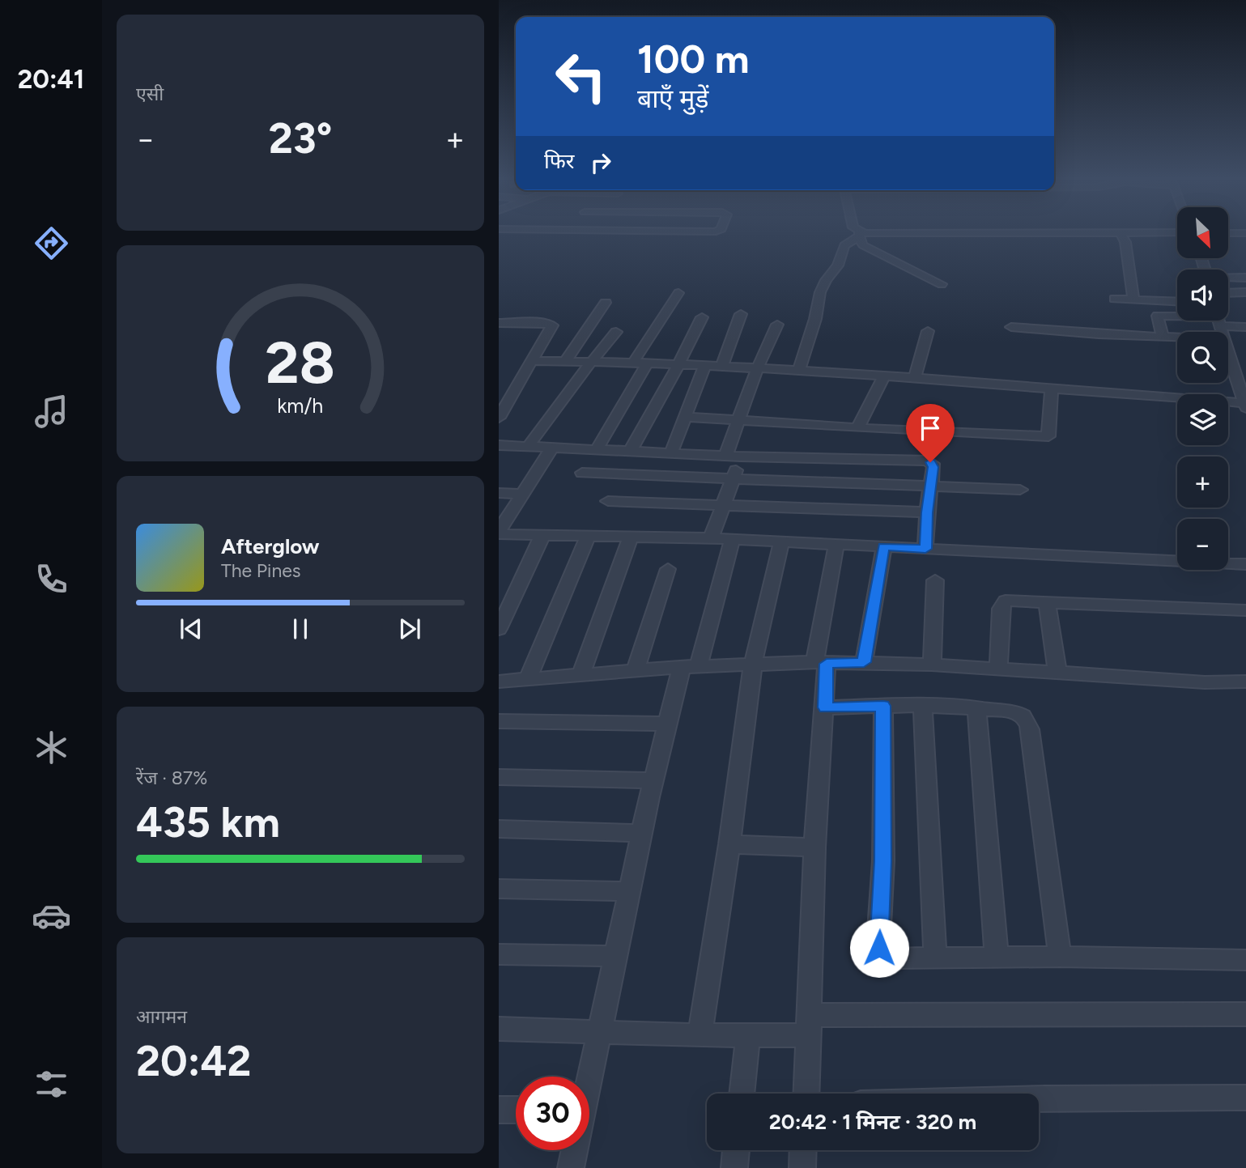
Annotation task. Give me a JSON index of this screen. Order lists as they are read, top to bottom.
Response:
{
  "north": "bottom right",
  "page": {
    "tabs": "20:41",
    "tile": [
      "एसी",
      ["रेंज · 87%", "435 km"],
      ["आगमन", "20:42"]
    ],
    "turn": ["100 m", "बाएँ मुड़ें"],
    "heat": ["−", "23°", "+"],
    "then": "फिर",
    "map_buttons": ["+", "−"],
    "song": ["Afterglow", "The Pines"],
    "limit": "30",
    "trip": "20:42 · 1 मिनट · 320 m",
    "gauge": ["28", "km/h"]
  }
}
